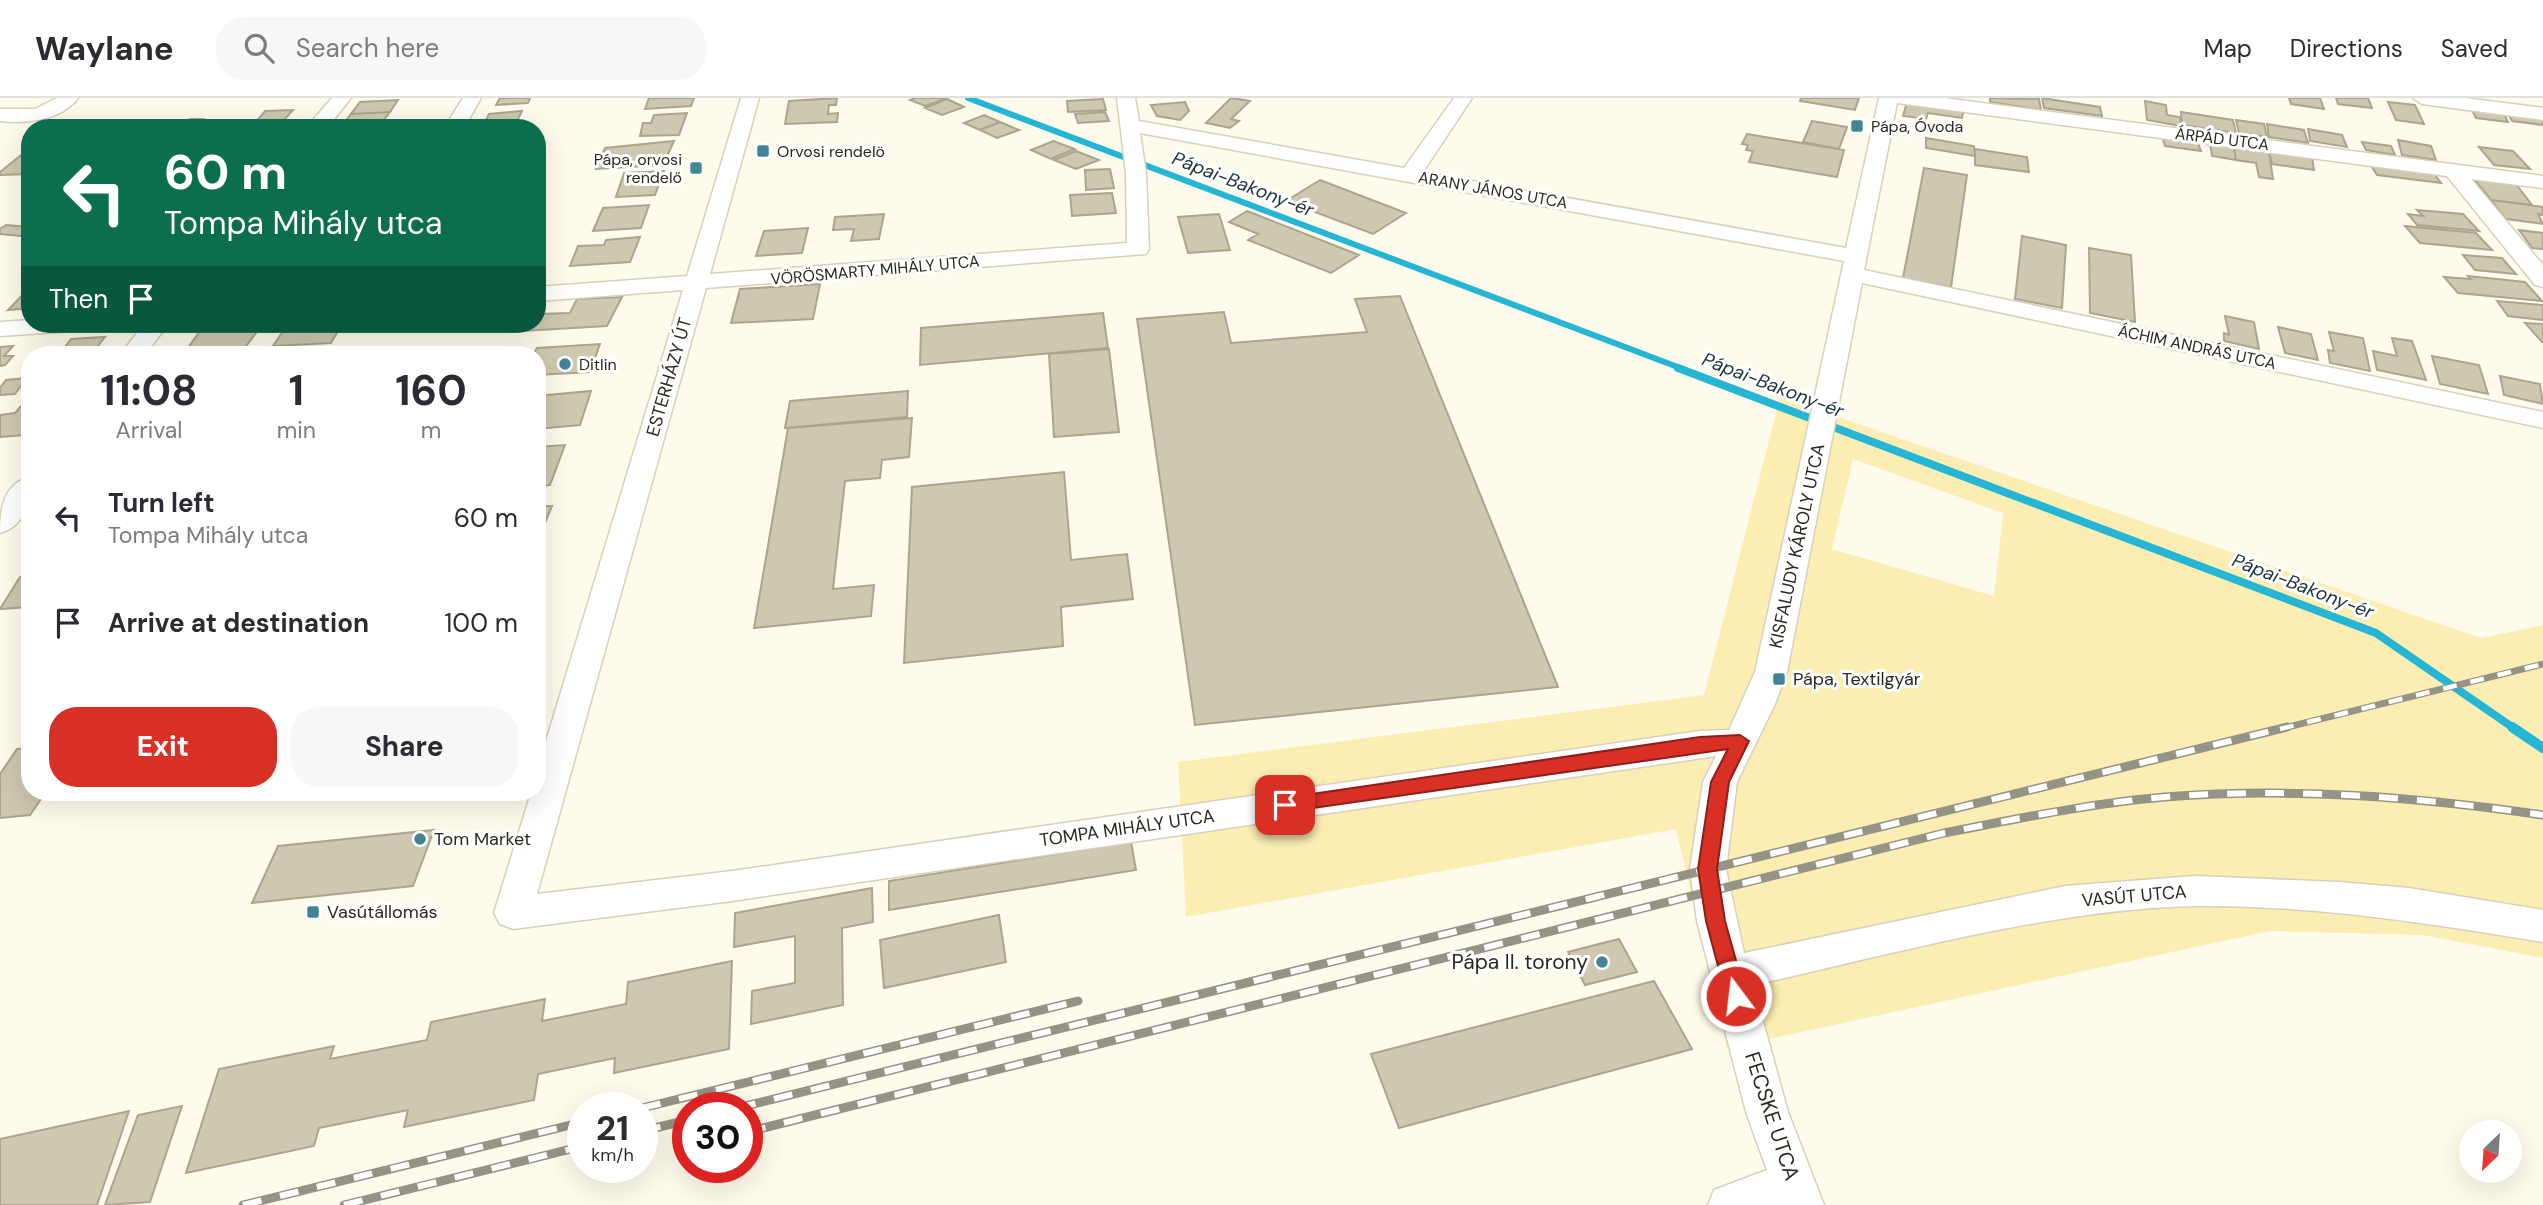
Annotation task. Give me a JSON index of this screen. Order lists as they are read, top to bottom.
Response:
{
  "streets": {
    "street": [
      "ÁRPÁD UTCA",
      "ARANY JÁNOS UTCA",
      "VÖRÖSMARTY MIHÁLY UTCA",
      "ÁCHIM ANDRÁS UTCA",
      "ESTERHÁZY ÚT",
      "KISFALUDY KÁROLY UTCA",
      "TOMPA MIHÁLY UTCA",
      "VASÚT UTCA",
      "FECSKE UTCA"
    ]
  },
  "crossings": [
    ["ARANY JÁNOS UTCA", "ÁCHIM ANDRÁS UTCA"],
    ["ARANY JÁNOS UTCA", "KISFALUDY KÁROLY UTCA"],
    ["VÖRÖSMARTY MIHÁLY UTCA", "ESTERHÁZY ÚT"],
    ["ÁCHIM ANDRÁS UTCA", "KISFALUDY KÁROLY UTCA"],
    ["ESTERHÁZY ÚT", "TOMPA MIHÁLY UTCA"],
    ["KISFALUDY KÁROLY UTCA", "TOMPA MIHÁLY UTCA"],
    ["KISFALUDY KÁROLY UTCA", "FECSKE UTCA"],
    ["TOMPA MIHÁLY UTCA", "FECSKE UTCA"],
    ["VASÚT UTCA", "FECSKE UTCA"]
  ],
  "water": ["Pápai-Bakony-ér"],
  "places": {
    "transit": [
      "Pápa, Óvoda",
      "Orvosi rendelö",
      "Pápa, orvosi rendelő",
      "Pápa, Textilgyár",
      "Vasútállomás"
    ],
    "other": ["Ditlin", "Tom Market", "Pápa II. torony"]
  },
  "north": "bottom left",
  "page": {
    "header": "Waylane",
    "search": "Search here",
    "nav": ["Map", "Directions", "Saved"],
    "turn": ["60 m", "Tompa Mihály utca"],
    "then": "Then",
    "eta": [
      "11:08",
      "Arrival",
      "1",
      "min",
      "160",
      "m"
    ],
    "list": [
      {
        "name": "Turn left",
        "note": "Tompa Mihály utca",
        "value": "60 m"
      },
      {
        "name": "Arrive at destination",
        "value": "100 m"
      }
    ],
    "buttons": ["Exit", "Share"],
    "speed": "21 km/h",
    "limit": "30"
  }
}
